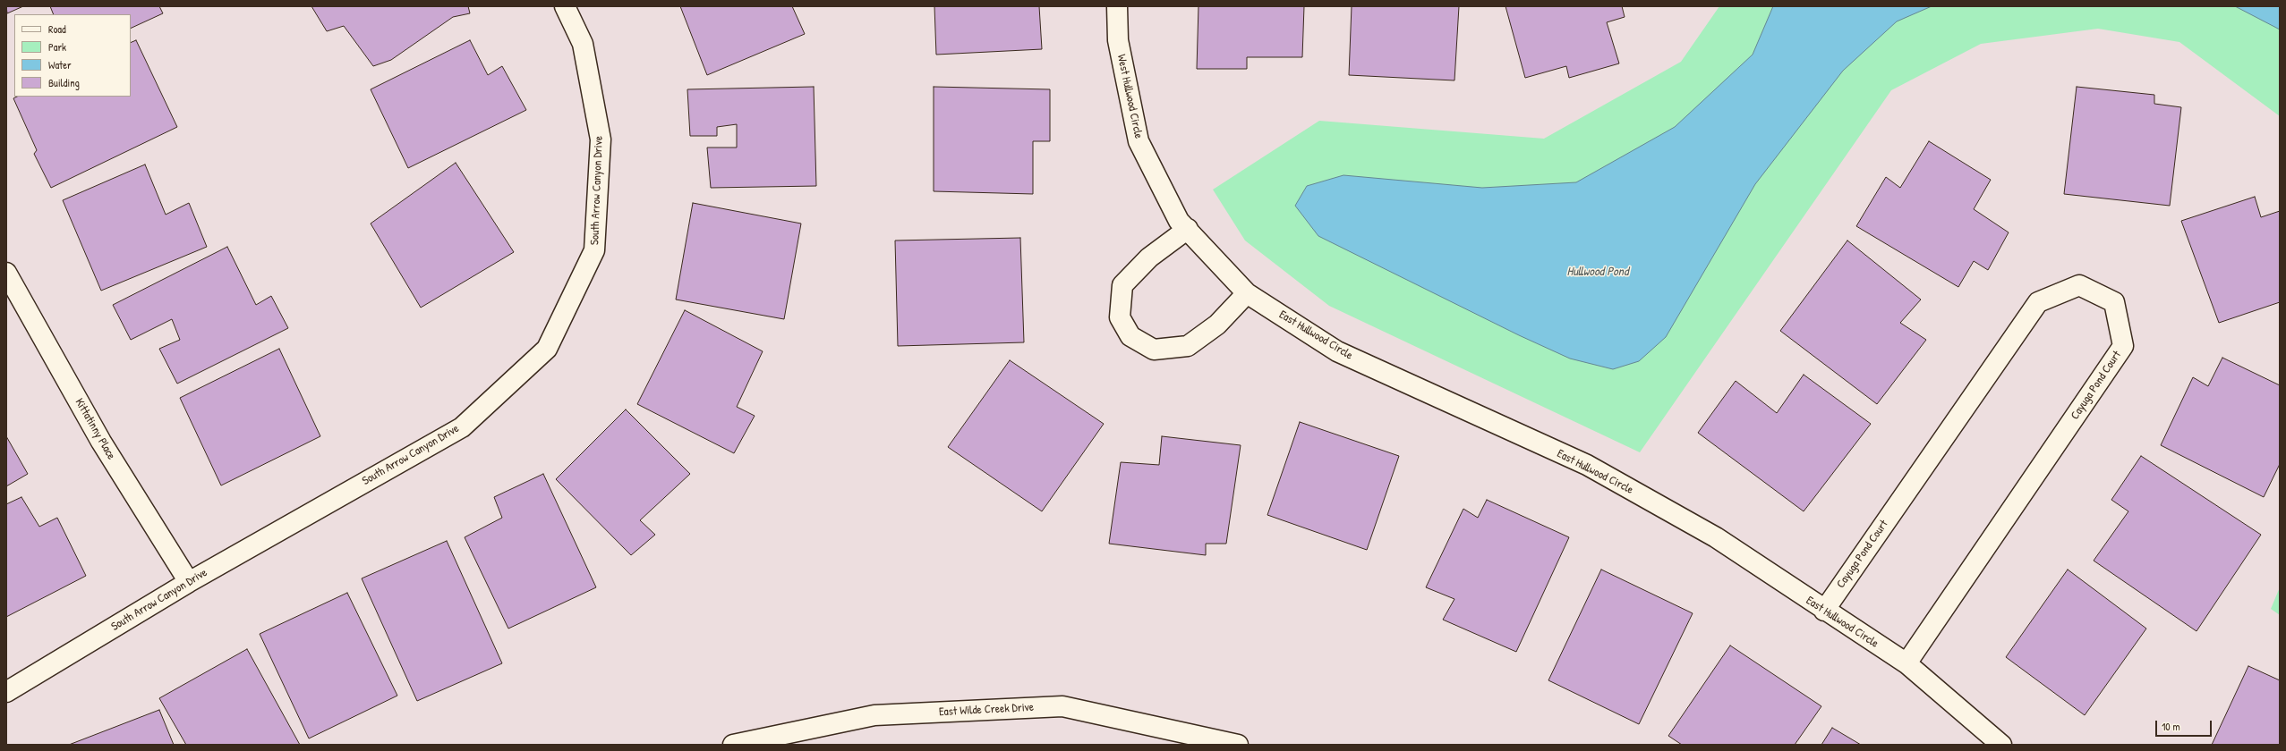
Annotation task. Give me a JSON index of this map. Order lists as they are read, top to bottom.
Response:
{
  "streets": {
    "street": [
      "West Hullwood Circle",
      "South Arrow Canyon Drive",
      "East Hullwood Circle",
      "Cayuga Pond Court",
      "Kittatinny Place",
      "East Wilde Creek Drive"
    ]
  },
  "crossings": [
    ["West Hullwood Circle", "East Hullwood Circle"],
    ["South Arrow Canyon Drive", "Kittatinny Place"],
    ["East Hullwood Circle", "Cayuga Pond Court"]
  ],
  "water": ["Hullwood Pond"],
  "legend": [
    "Road",
    "Park",
    "Water",
    "Building"
  ],
  "scale_bar": "10 m"
}
